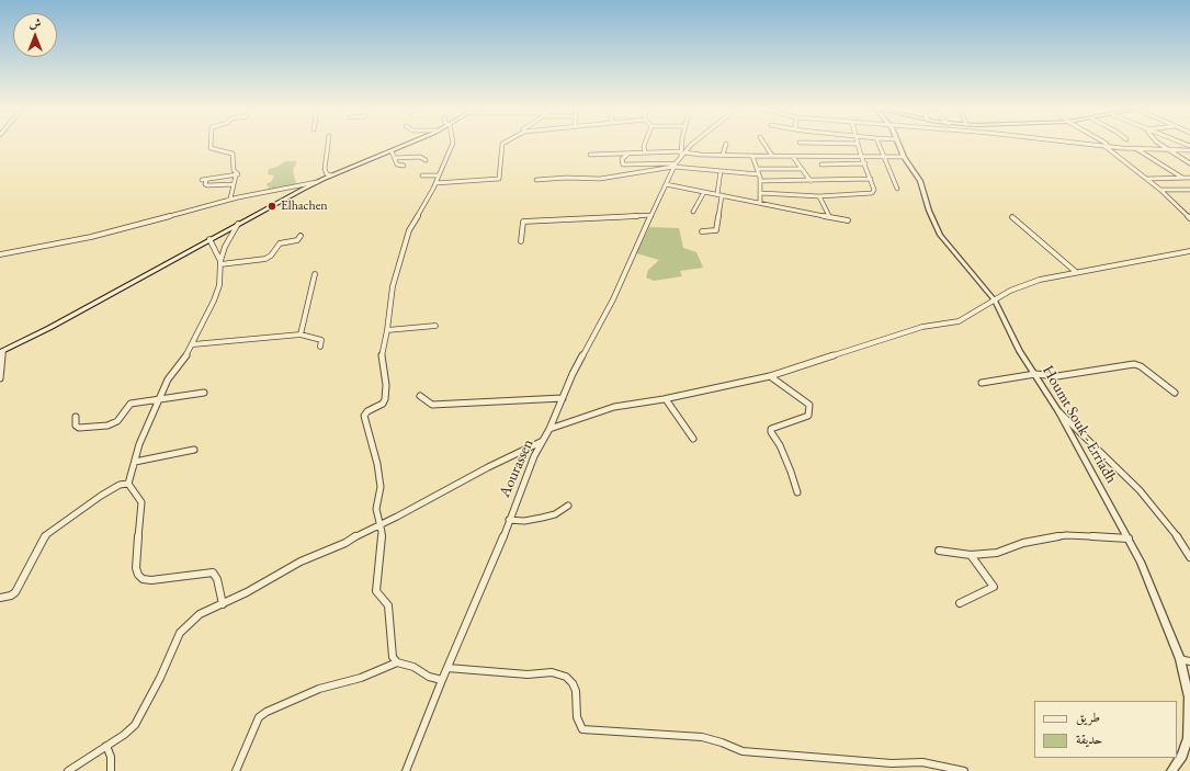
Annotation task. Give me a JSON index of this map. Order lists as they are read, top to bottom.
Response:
{
  "streets": {
    "street": ["Houmt Souk - Erriadh", "Aourassen"]
  },
  "places": ["Elhachen"],
  "legend": ["طريق", "حديقة"],
  "north": "top"
}
